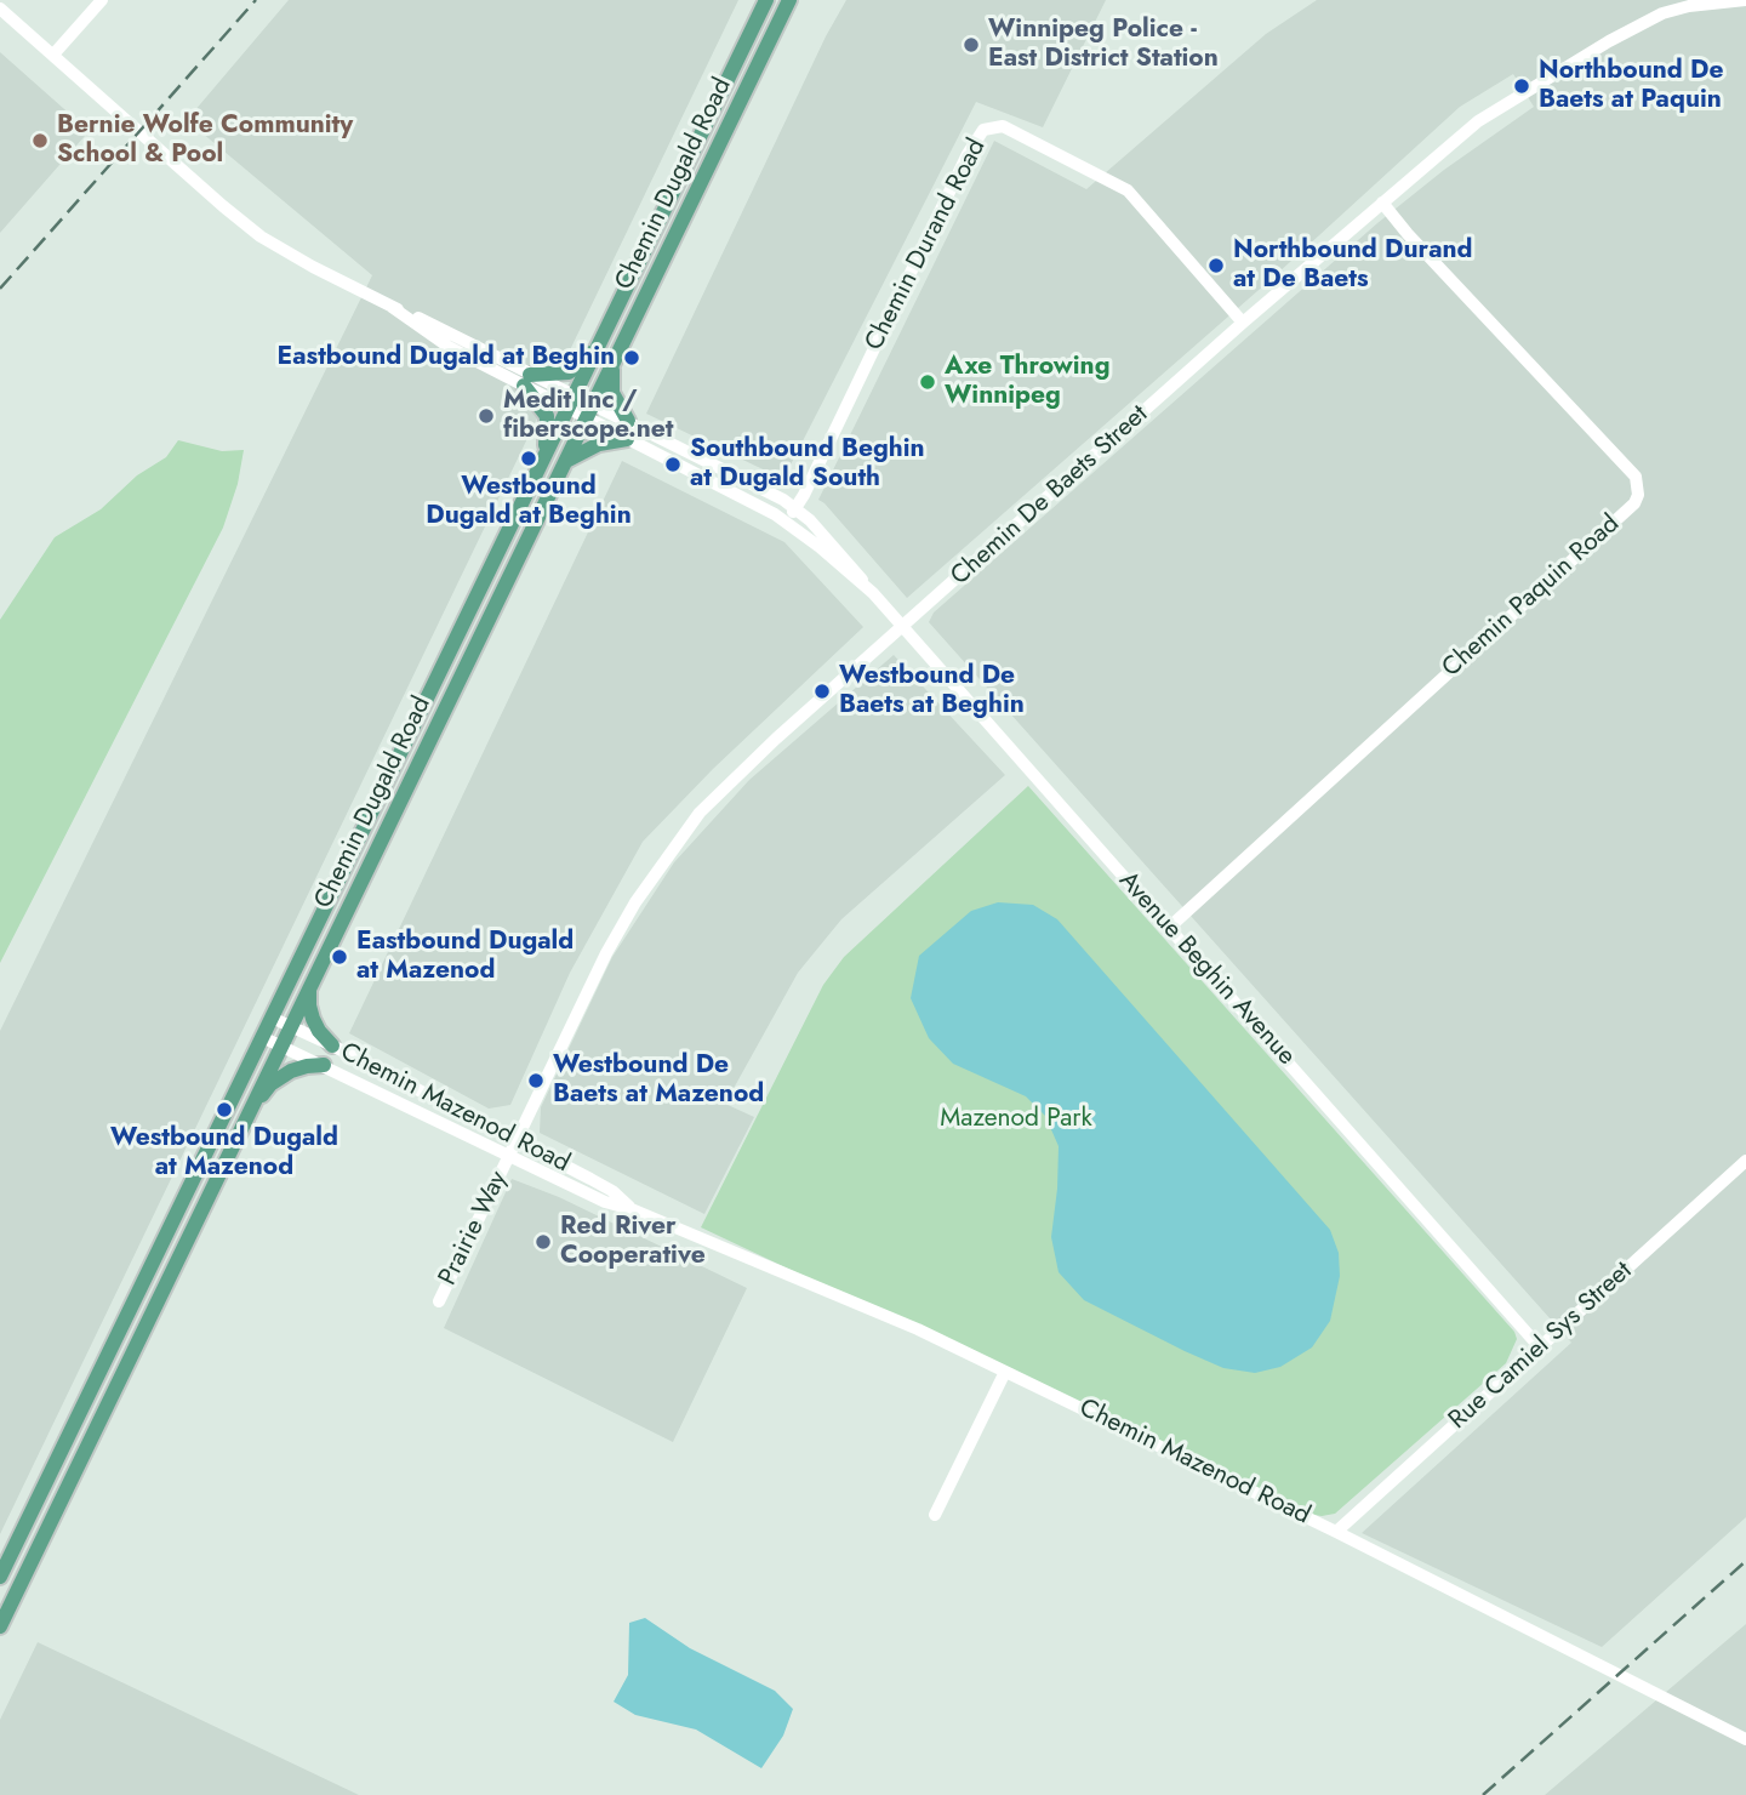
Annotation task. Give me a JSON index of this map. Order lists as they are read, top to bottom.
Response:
{
  "streets": {
    "main road": ["Chemin Dugald Road"],
    "street": [
      "Chemin Durand Road",
      "Chemin De Baets Street",
      "Chemin Paquin Road",
      "Avenue Beghin Avenue",
      "Chemin Mazenod Road",
      "Prairie Way",
      "Rue Camiel Sys Street"
    ]
  },
  "crossings": [
    ["Chemin Dugald Road", "Avenue Beghin Avenue"],
    ["Chemin Dugald Road", "Chemin Mazenod Road"],
    ["Chemin Durand Road", "Chemin De Baets Street"],
    ["Chemin Durand Road", "Avenue Beghin Avenue"],
    ["Chemin De Baets Street", "Chemin Paquin Road"],
    ["Chemin De Baets Street", "Avenue Beghin Avenue"],
    ["Chemin De Baets Street", "Chemin Mazenod Road"],
    ["Chemin De Baets Street", "Prairie Way"],
    ["Chemin Paquin Road", "Avenue Beghin Avenue"],
    ["Avenue Beghin Avenue", "Rue Camiel Sys Street"],
    ["Chemin Mazenod Road", "Prairie Way"],
    ["Chemin Mazenod Road", "Rue Camiel Sys Street"]
  ],
  "parks": ["Mazenod Park"],
  "places": [
    "Winnipeg Police - East District Station",
    "Northbound De Baets at Paquin",
    "Bernie Wolfe Community School & Pool",
    "Northbound Durand at De Baets",
    "Eastbound Dugald at Beghin",
    "Axe Throwing Winnipeg",
    "Medit Inc / fiberscope.net",
    "Westbound Dugald at Beghin",
    "Southbound Beghin at Dugald South",
    "Westbound De Baets at Beghin",
    "Eastbound Dugald at Mazenod",
    "Westbound De Baets at Mazenod",
    "Westbound Dugald at Mazenod",
    "Red River Cooperative"
  ]
}
